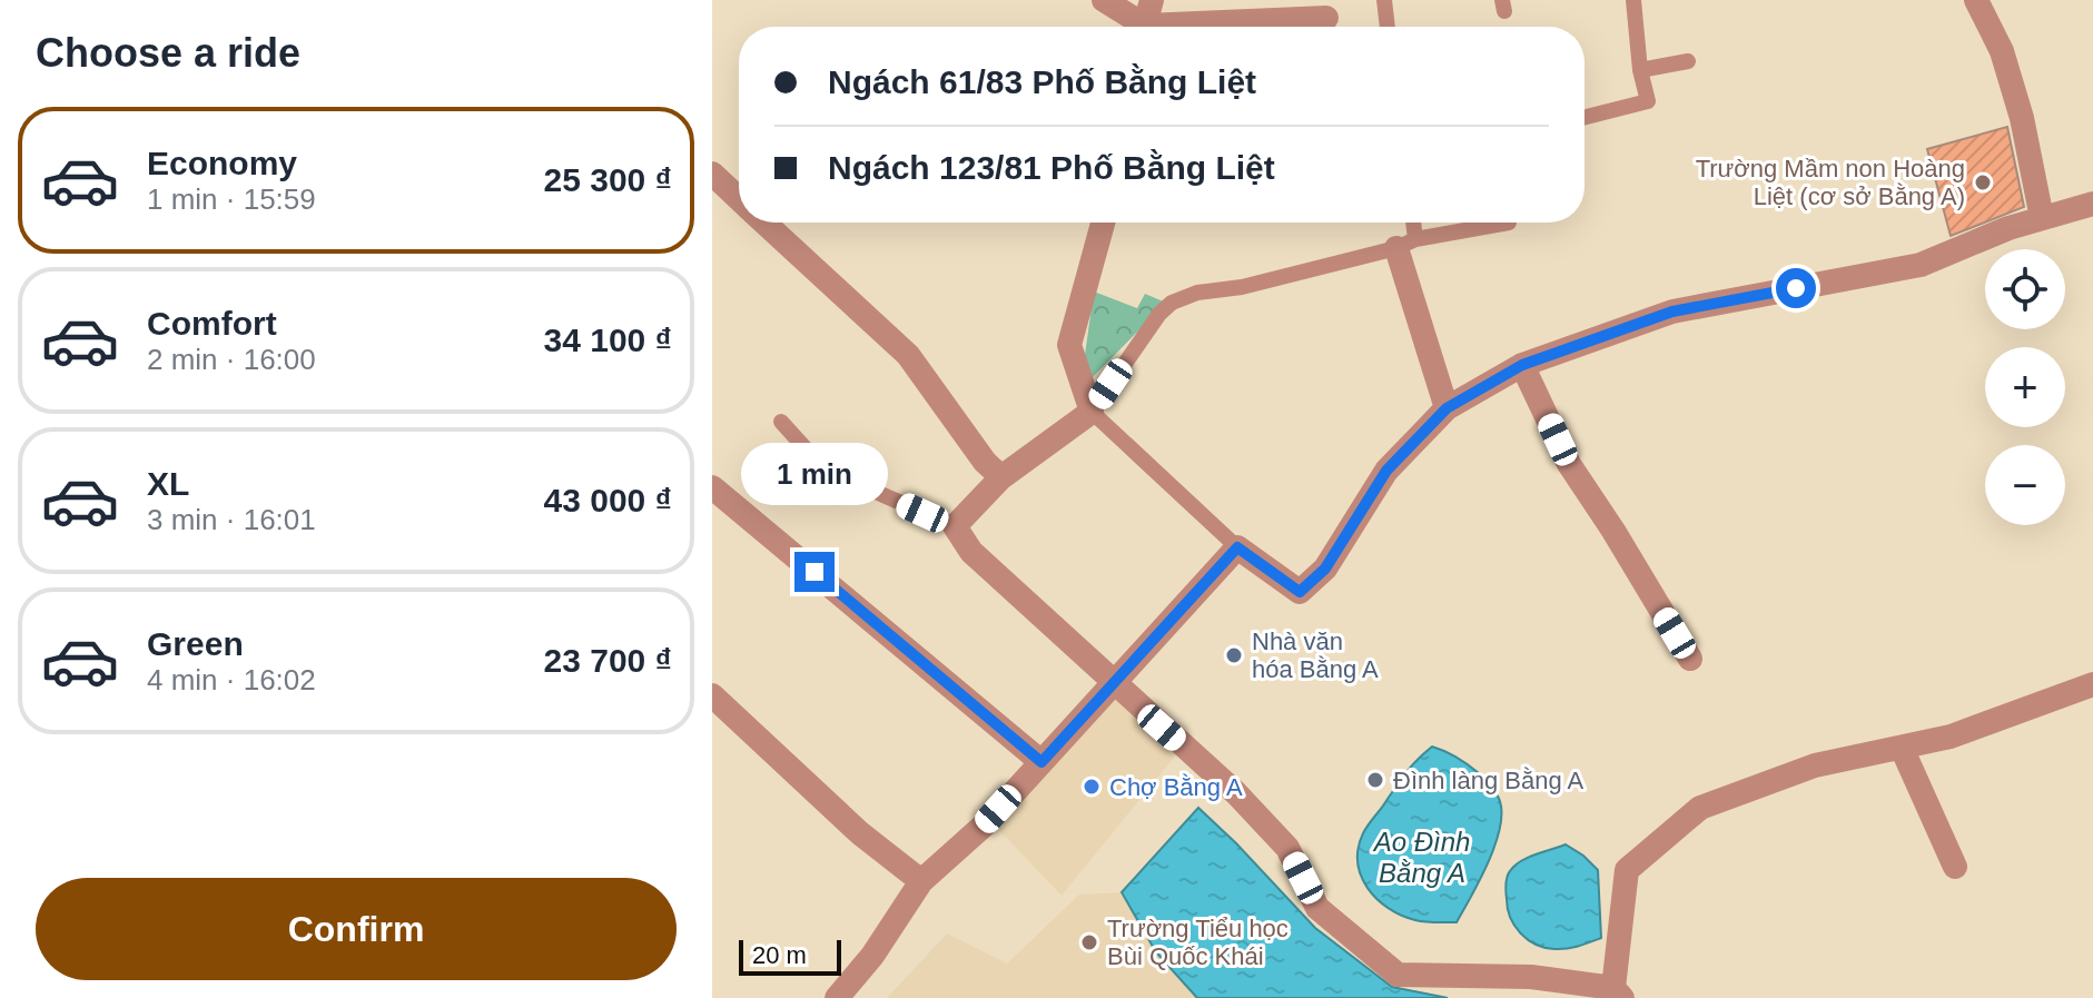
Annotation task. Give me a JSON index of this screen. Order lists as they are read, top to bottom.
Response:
{
  "water": ["Ao Đình Bằng A"],
  "places": [
    "Trường Mầm non Hoàng Liệt (cơ sở Bằng A)",
    "Nhà văn hóa Bằng A",
    "Đình làng Bằng A",
    "Chợ Bằng A",
    "Trường Tiểu học Bùi Quốc Khái"
  ],
  "scale_bar": "20 m",
  "page": {
    "heading": "Choose a ride",
    "banner": ["Ngách 61/83 Phố Bằng Liệt", "Ngách 123/81 Phố Bằng Liệt"],
    "list": [
      {
        "name": "Economy",
        "note": "1 min · 15:59",
        "value": "25 300 ₫"
      },
      {
        "name": "Comfort",
        "note": "2 min · 16:00",
        "value": "34 100 ₫"
      },
      {
        "name": "XL",
        "note": "3 min · 16:01",
        "value": "43 000 ₫"
      },
      {
        "name": "Green",
        "note": "4 min · 16:02",
        "value": "23 700 ₫"
      }
    ],
    "map_buttons": ["+", "−"],
    "bubble": "1 min",
    "buttons": "Confirm",
    "scale": "20 m"
  }
}
